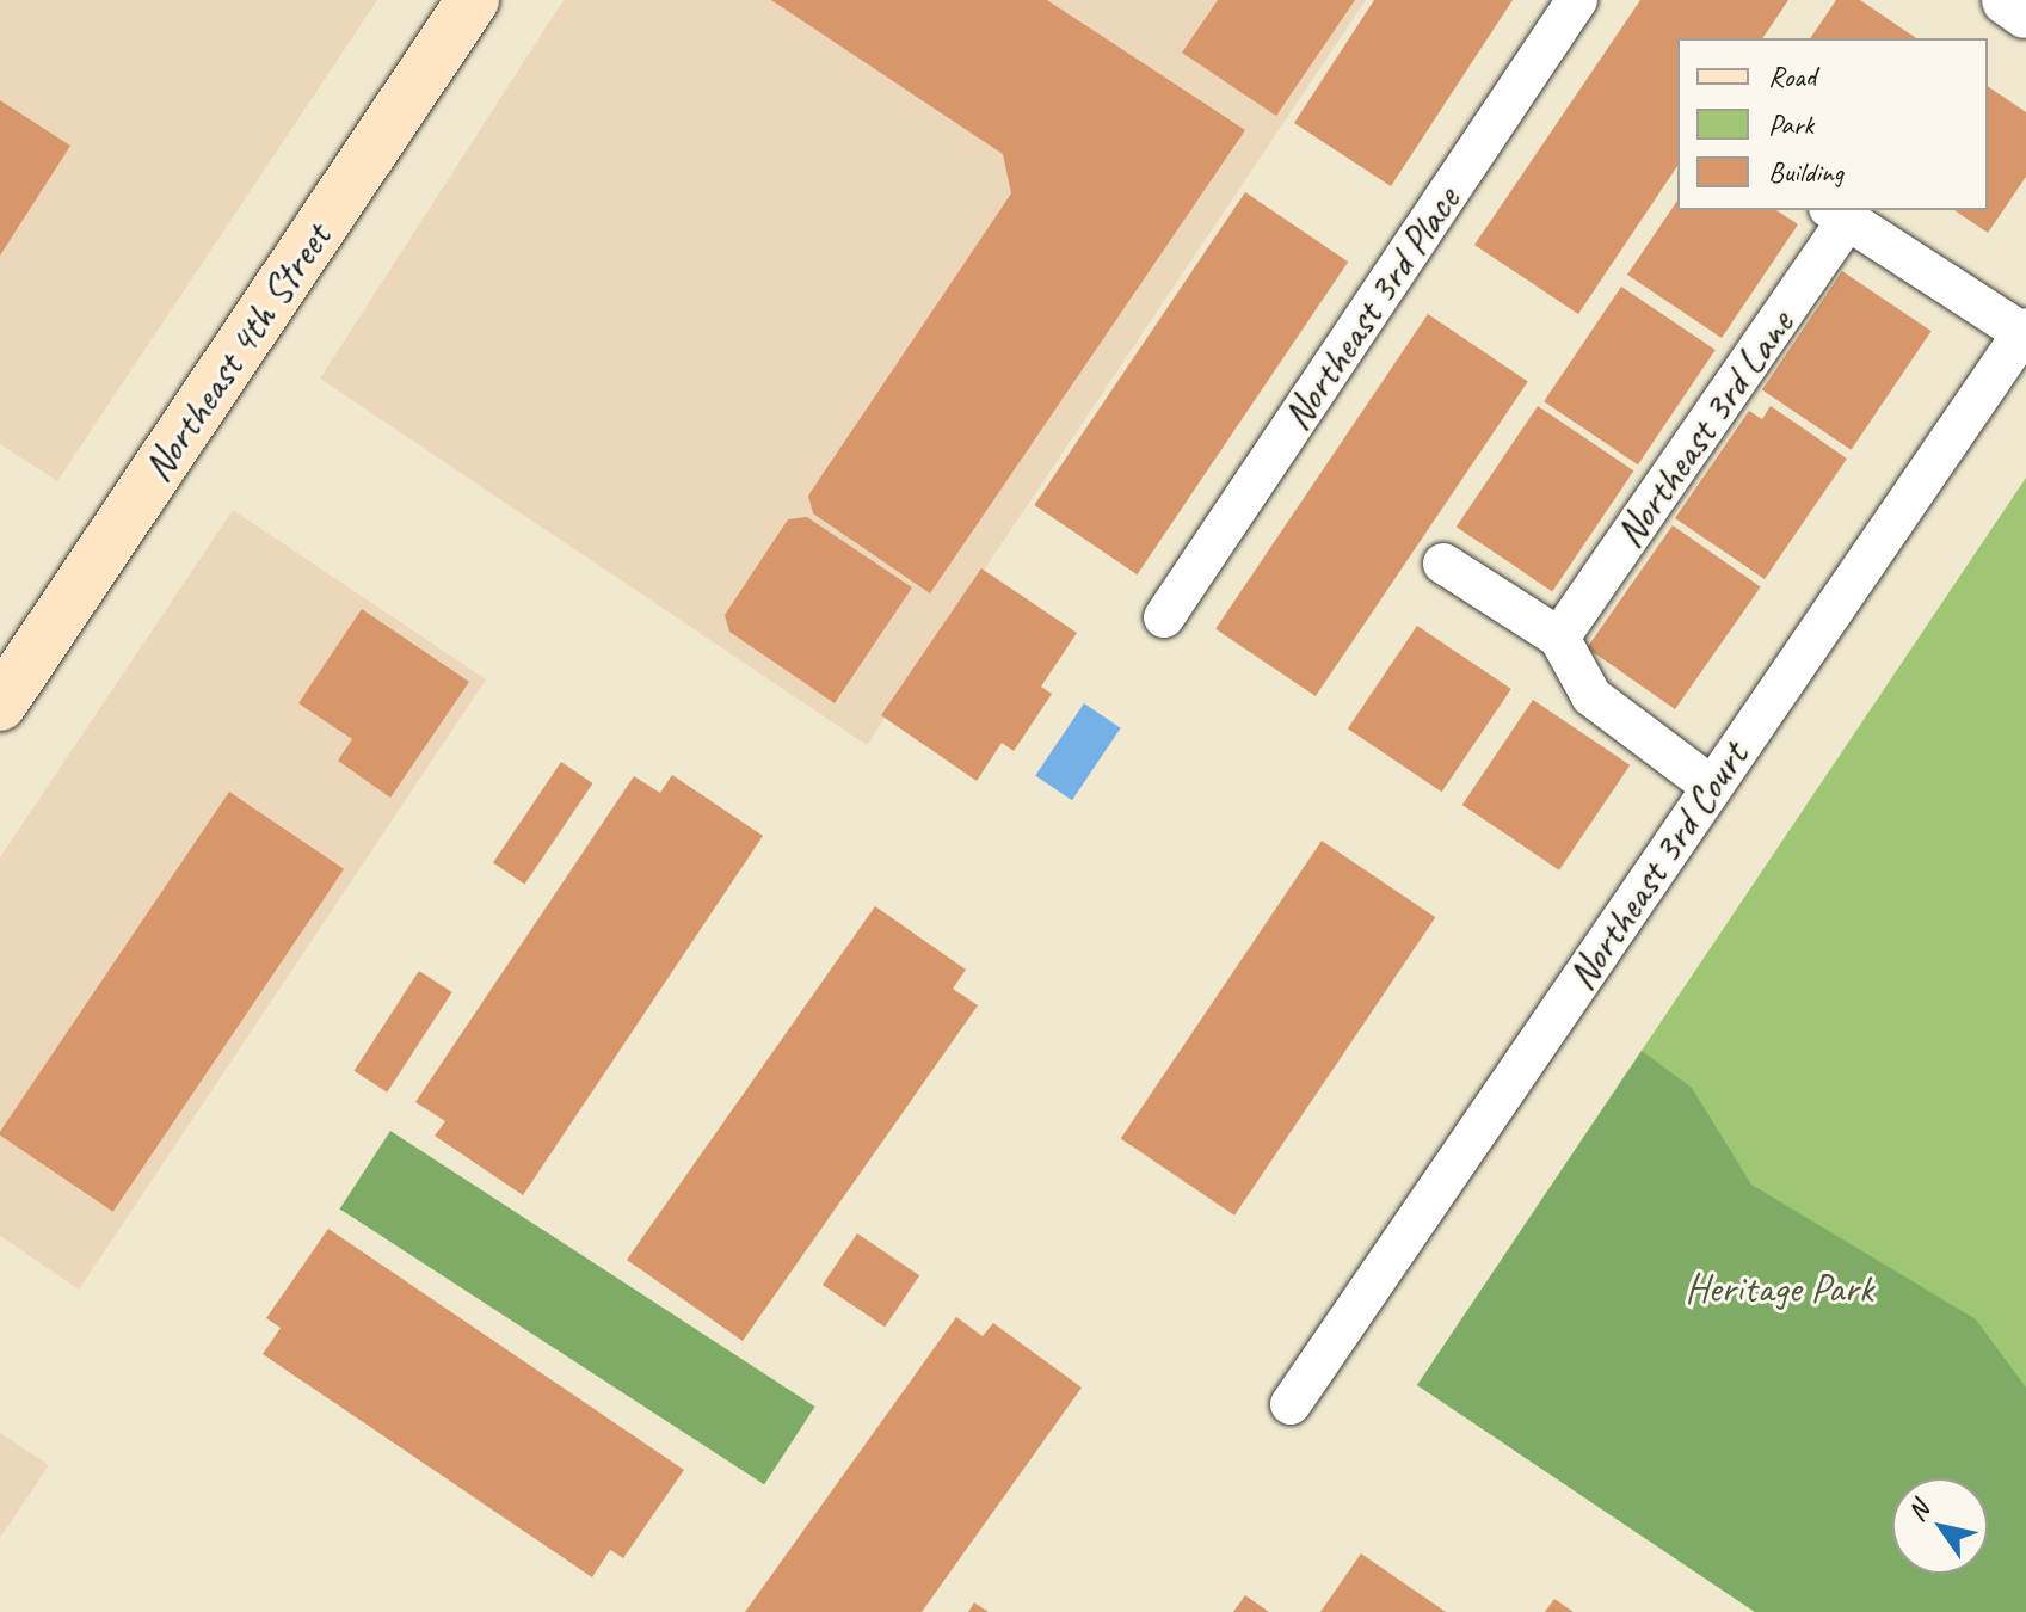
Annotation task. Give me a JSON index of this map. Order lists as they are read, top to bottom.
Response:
{
  "streets": {
    "main road": ["Northeast 4th Street"],
    "street": ["Northeast 3rd Place", "Northeast 3rd Lane", "Northeast 3rd Court"]
  },
  "parks": ["Heritage Park"],
  "legend": ["Road", "Park", "Building"],
  "north": "top left"
}
